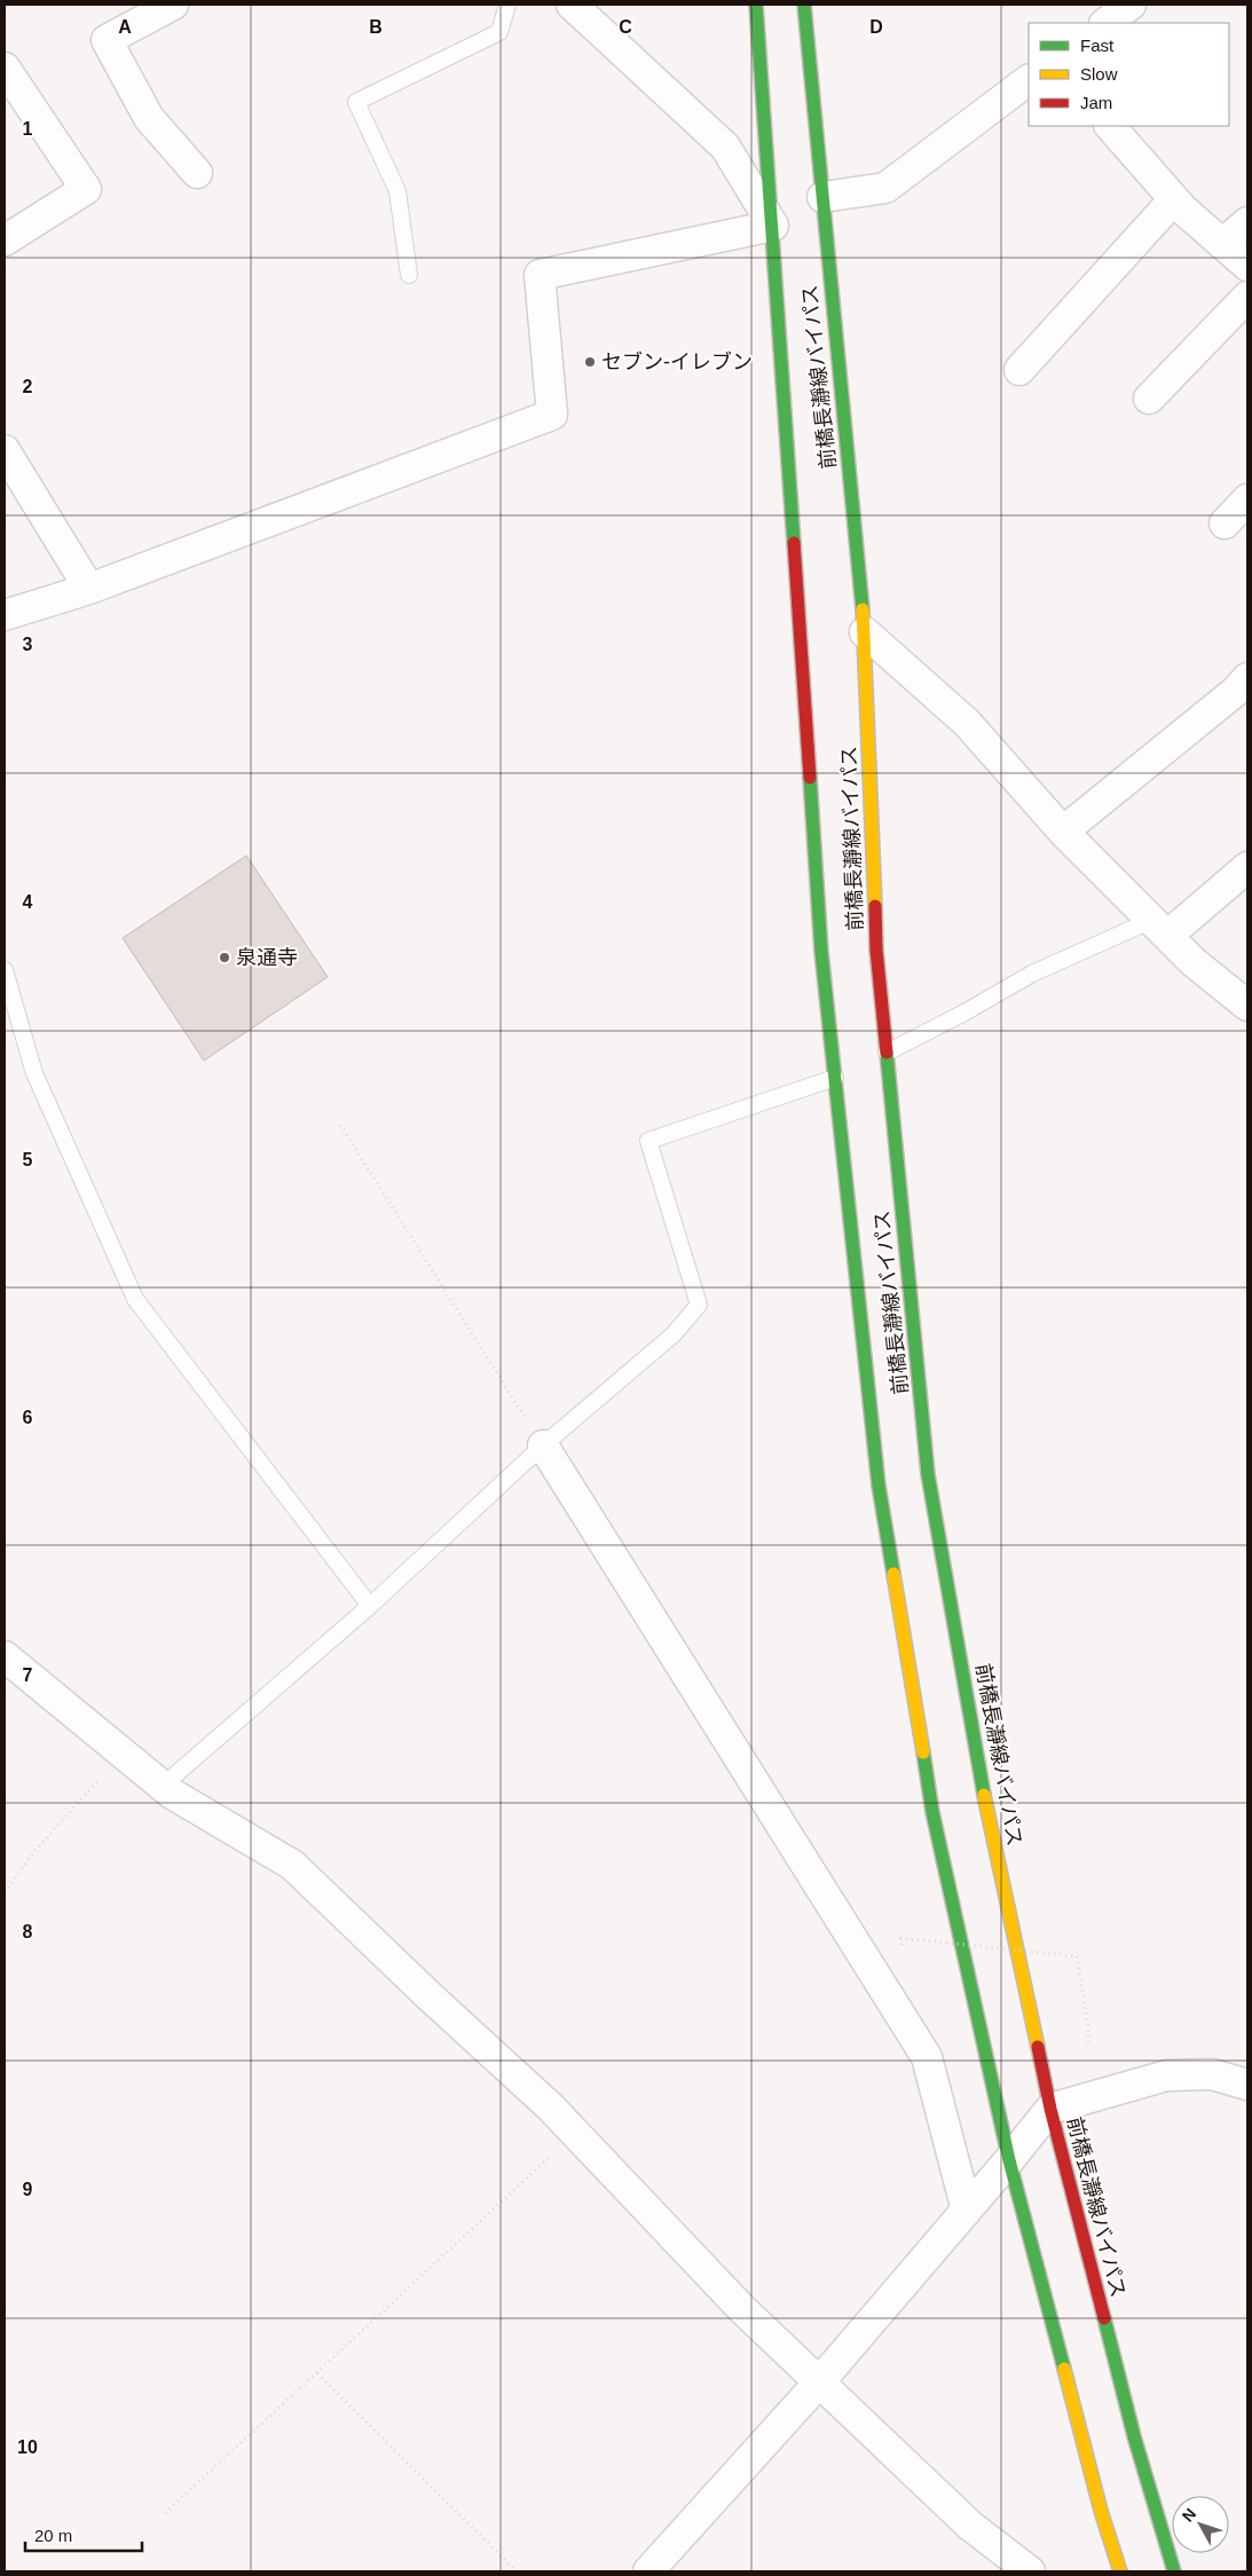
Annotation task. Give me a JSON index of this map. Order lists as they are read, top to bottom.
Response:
{
  "streets": {
    "main road": ["前橋長瀞線バイパス"]
  },
  "places": ["セブン-イレブン", "泉通寺"],
  "legend": ["Fast", "Slow", "Jam"],
  "scale_bar": "20 m",
  "north": "top left",
  "grid": {
    "columns": [
      "A",
      "B",
      "C",
      "D"
    ],
    "rows": [
      "1",
      "2",
      "3",
      "4",
      "5",
      "6",
      "7",
      "8",
      "9",
      "10"
    ]
  }
}
